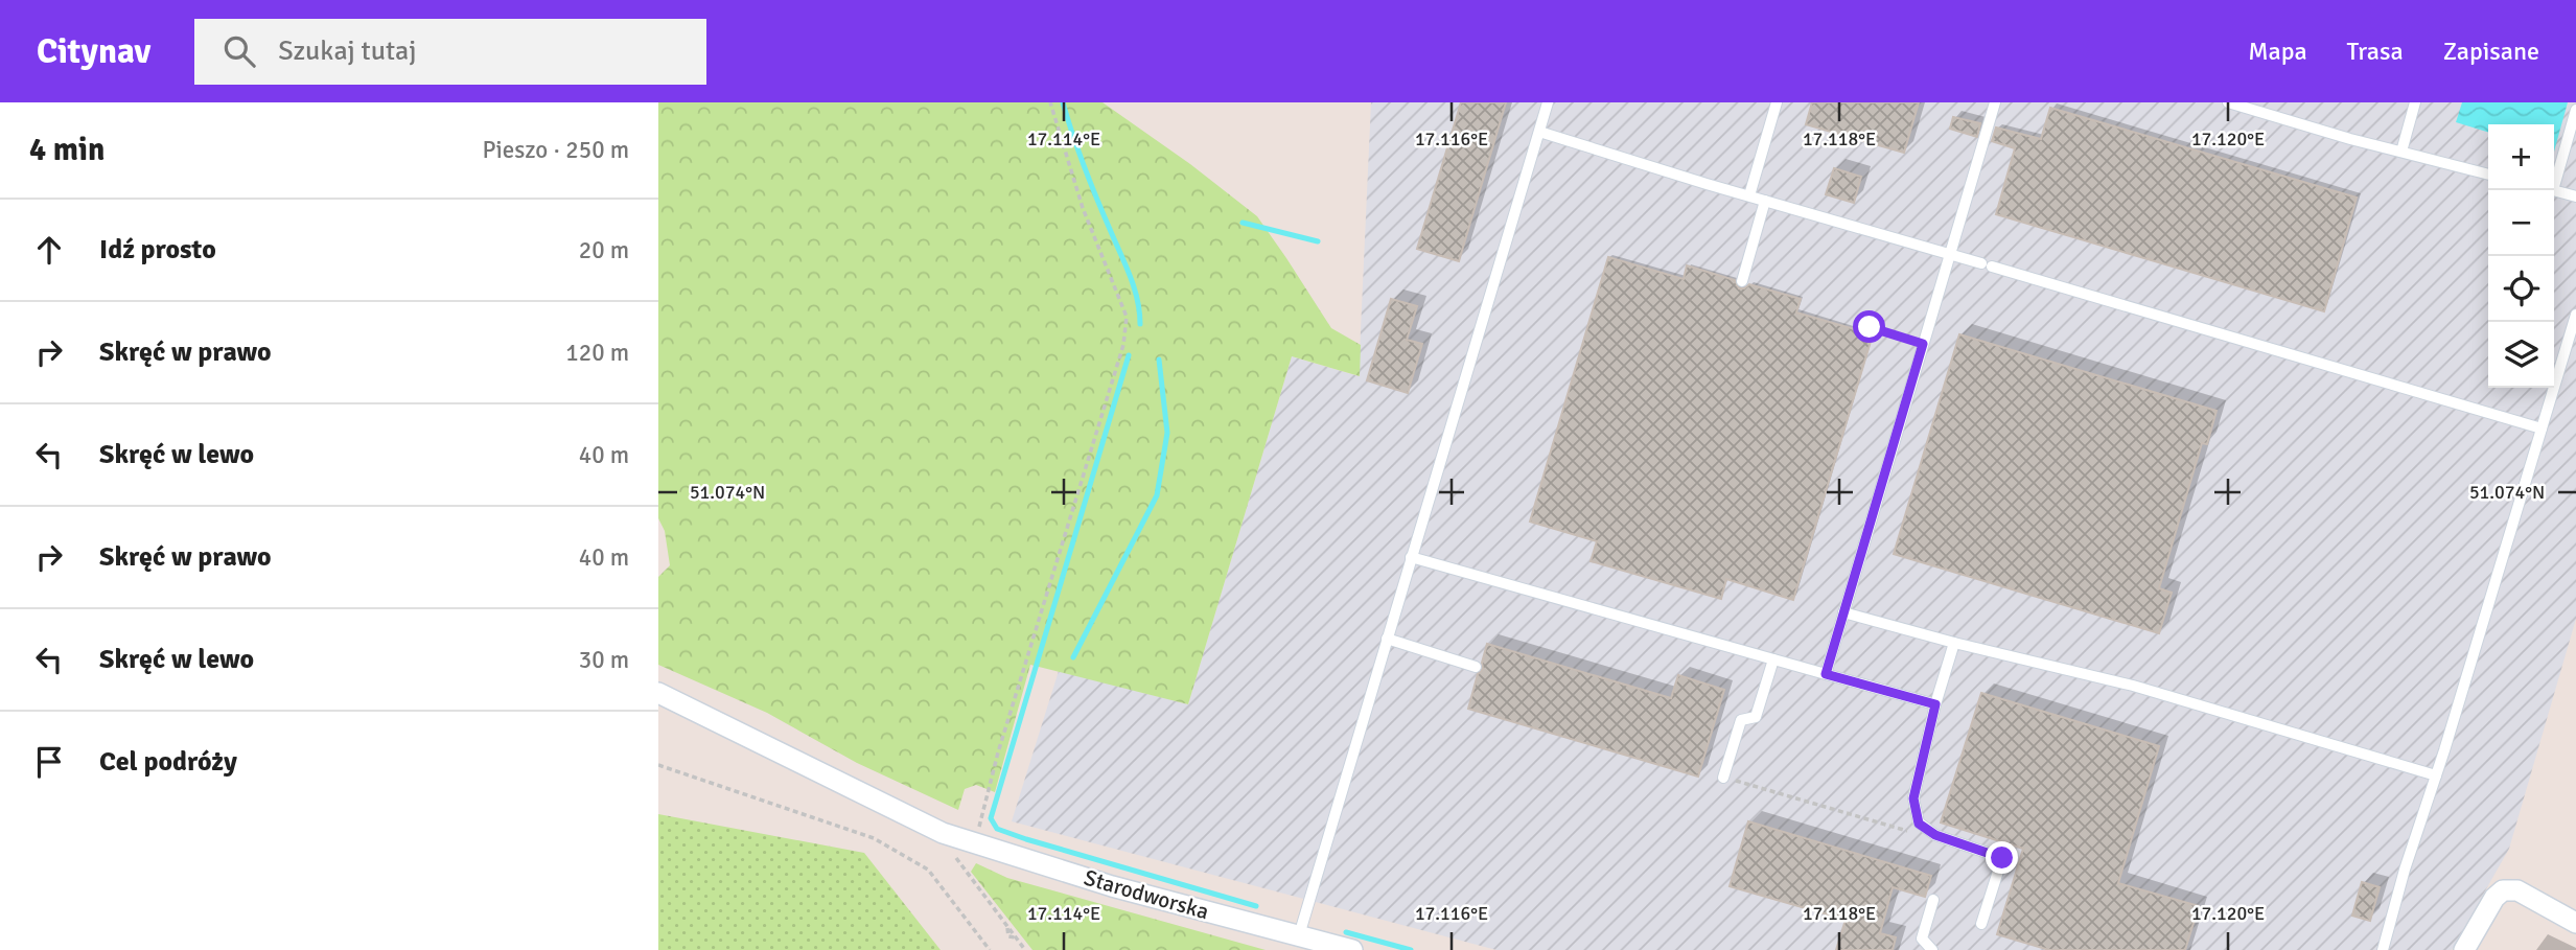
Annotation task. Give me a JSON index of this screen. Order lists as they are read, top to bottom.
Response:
{
  "streets": {
    "street": ["Starodworska"]
  },
  "page": {
    "header": "Citynav",
    "search": "Szukaj tutaj",
    "nav": ["Mapa", "Trasa", "Zapisane"],
    "heading": ["4 min", "Pieszo · 250 m"],
    "map_buttons": ["+", "−"],
    "list": [
      ["Idź prosto", "20 m"],
      ["Skręć w prawo", "120 m"],
      ["Skręć w lewo", "40 m"],
      ["Skręć w prawo", "40 m"],
      ["Skręć w lewo", "30 m"],
      "Cel podróży"
    ]
  },
  "coordinates": [
    "17.114°E",
    "17.116°E",
    "17.118°E",
    "17.120°E",
    "51.074°N"
  ]
}
